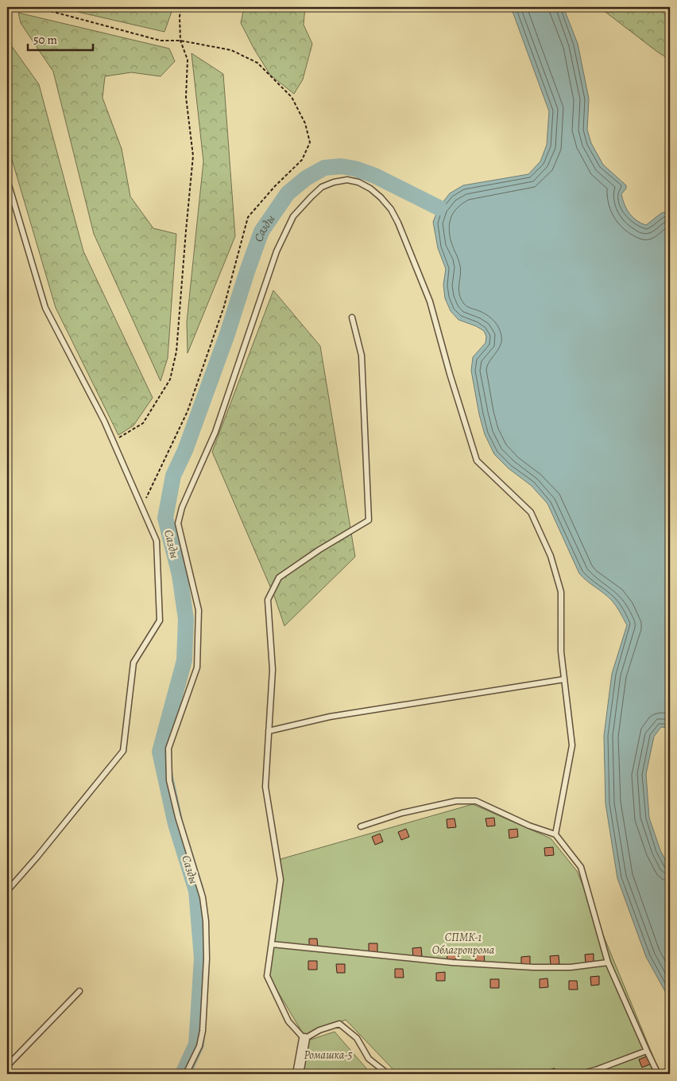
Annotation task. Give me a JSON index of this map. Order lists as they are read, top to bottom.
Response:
{
  "water": ["Сазды"],
  "parks": ["СПМК-1 Облагропрома", "Ромашка-5"],
  "scale_bar": "50 m"
}
